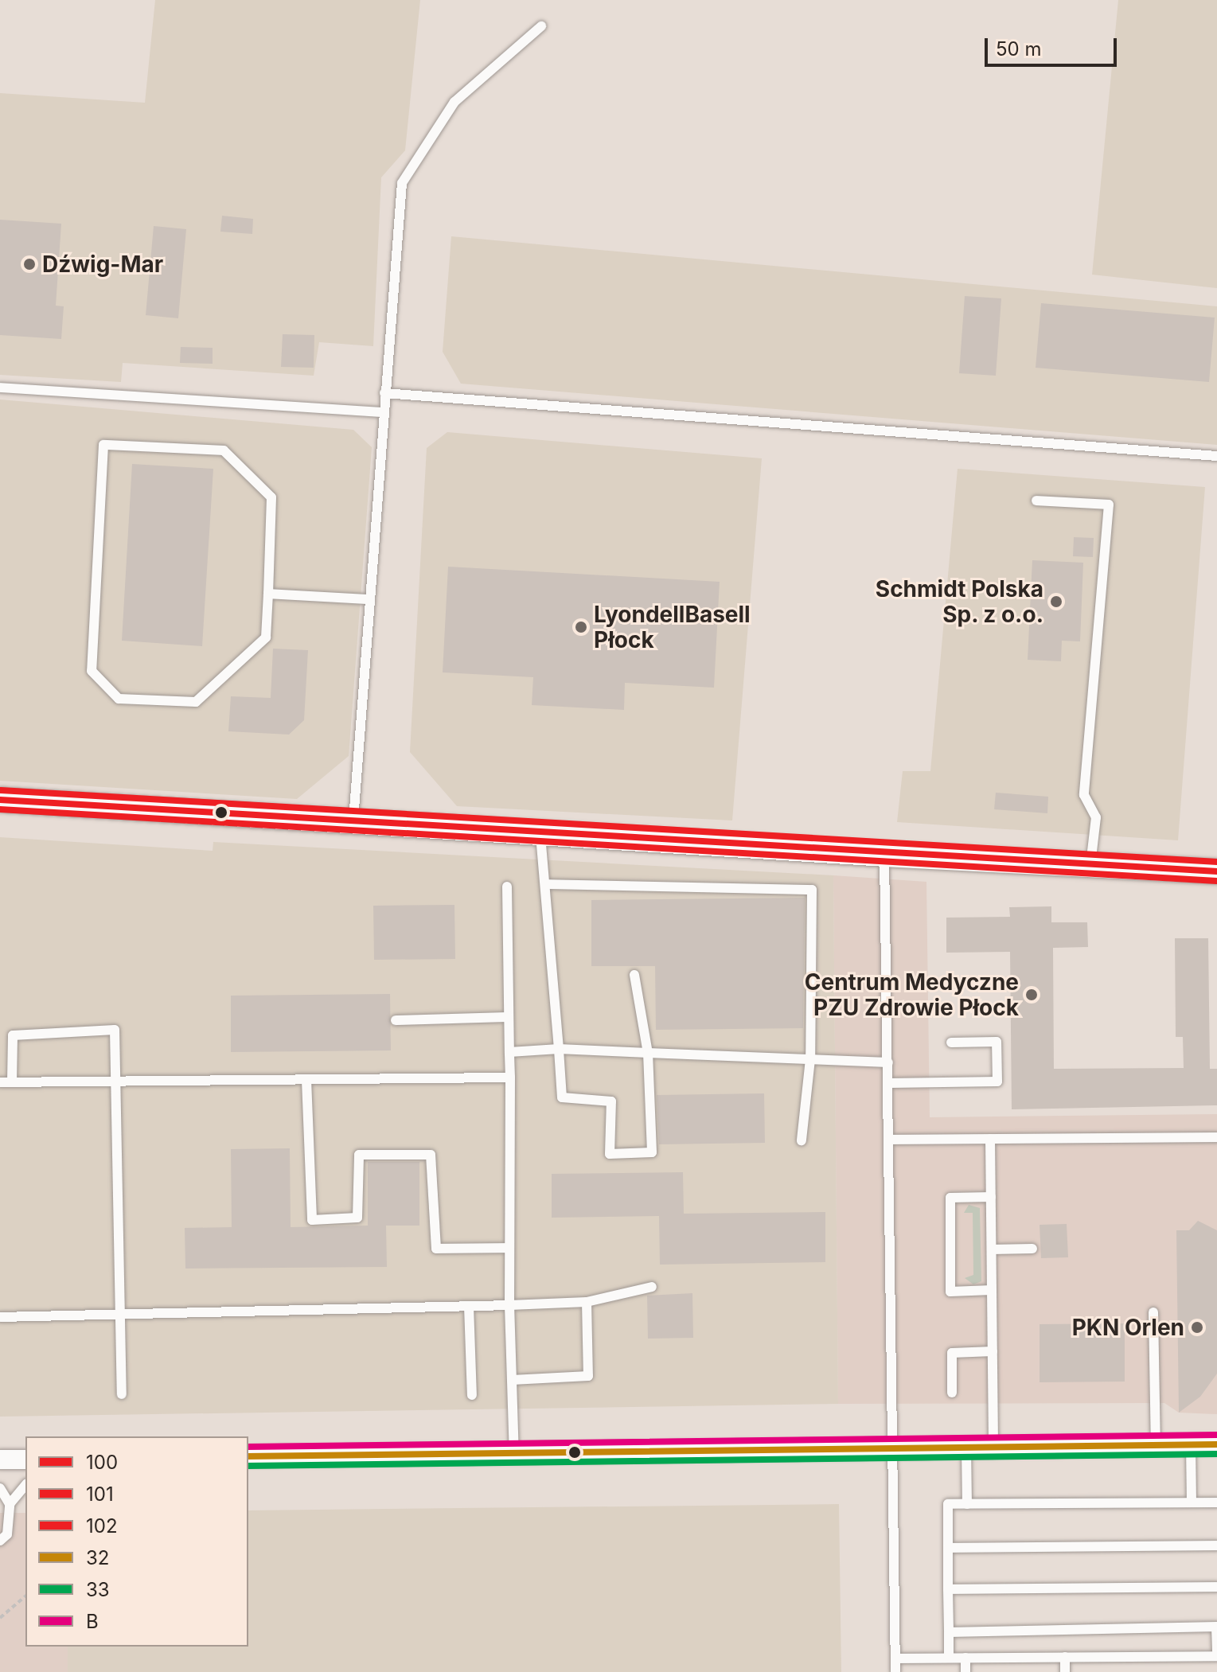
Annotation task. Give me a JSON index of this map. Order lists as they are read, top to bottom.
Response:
{
  "places": [
    "Dźwig-Mar",
    "Schmidt Polska Sp. z o.o.",
    "LyondellBasell Płock",
    "Centrum Medyczne PZU Zdrowie Płock",
    "PKN Orlen"
  ],
  "lines": [
    "transit line 102",
    "transit line 100",
    "transit line 101",
    "transit line B",
    "transit line 32",
    "transit line 33"
  ],
  "legend": [
    "100",
    "101",
    "102",
    "32",
    "33",
    "B"
  ],
  "scale_bar": "50 m"
}
